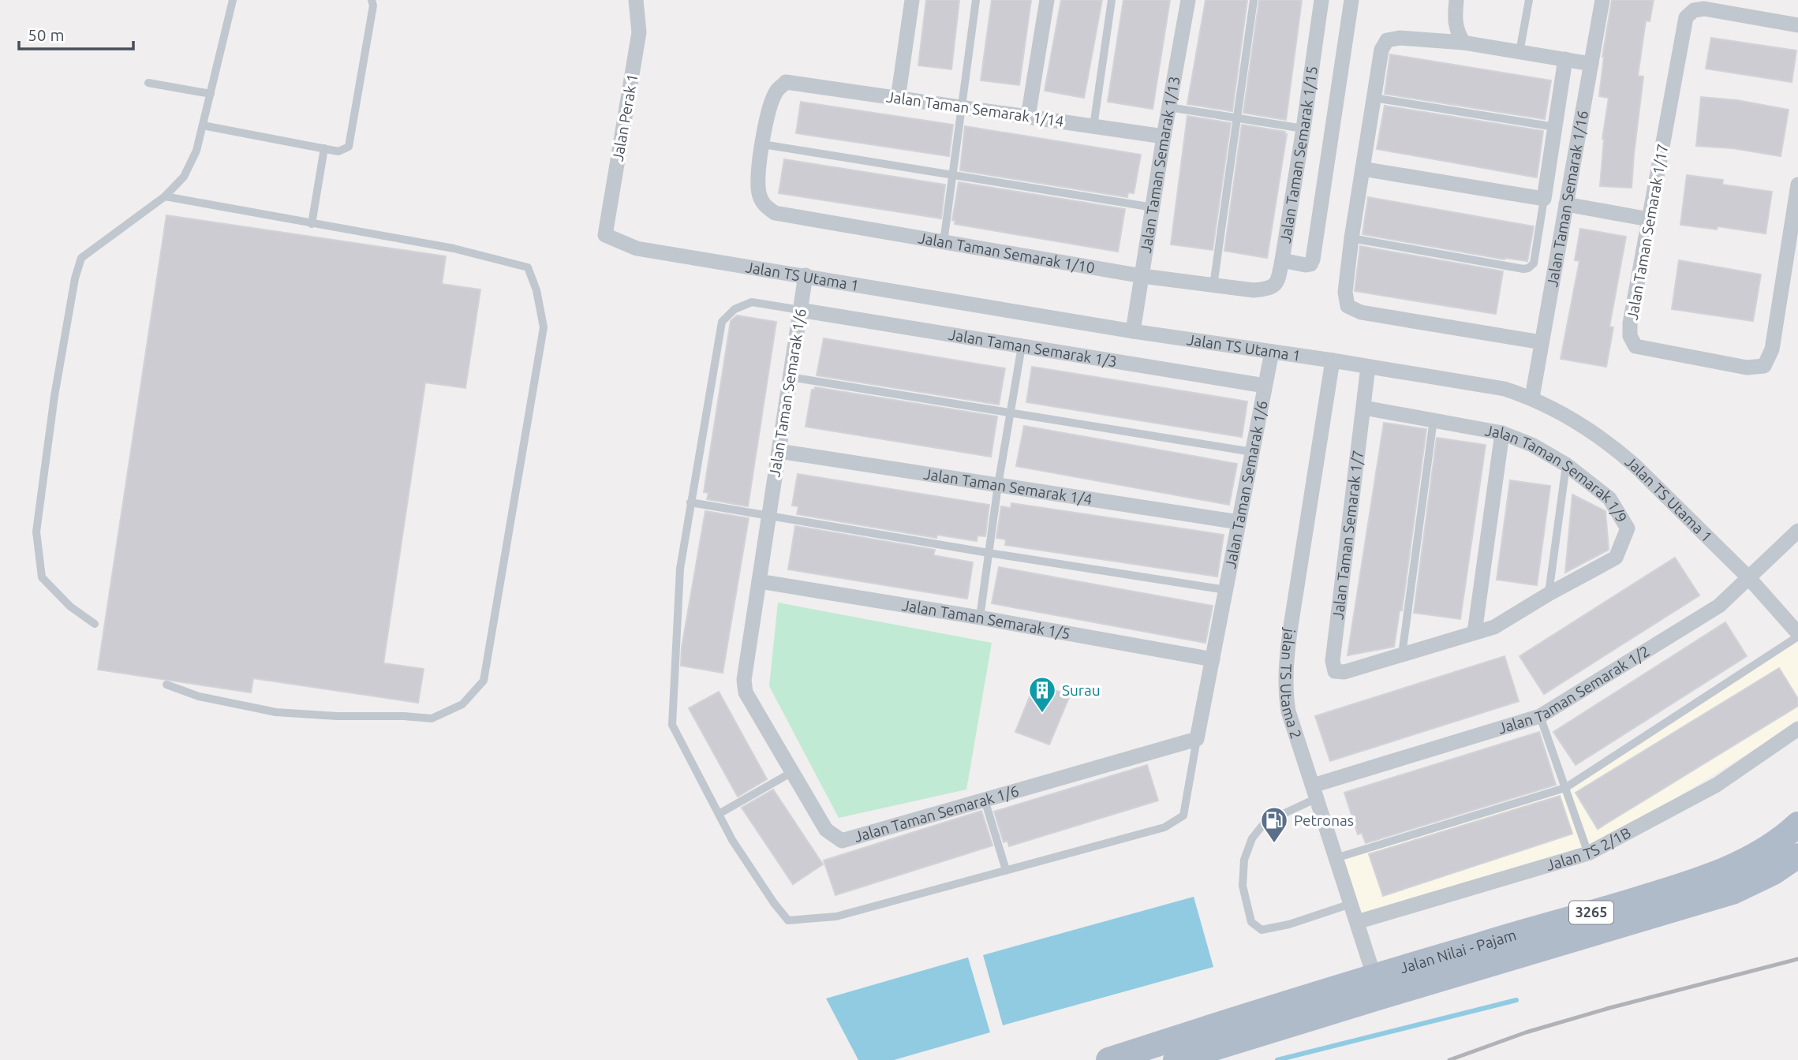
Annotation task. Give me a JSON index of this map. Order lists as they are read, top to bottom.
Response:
{
  "streets": {
    "main road": ["3265", "Jalan Nilai - Pajam"],
    "street": [
      "Jalan Taman Semarak 1/14",
      "Jalan Perak 1",
      "Jalan Taman Semarak 1/15",
      "Jalan Taman Semarak 1/13",
      "Jalan Taman Semarak 1/16",
      "Jalan Taman Semarak 1/17",
      "Jalan Taman Semarak 1/10",
      "Jalan TS Utama 1",
      "Jalan Taman Semarak 1/3",
      "Jalan Taman Semarak 1/6",
      "Jalan Taman Semarak 1/9",
      "Jalan Taman Semarak 1/4",
      "Jalan Taman Semarak 1/7",
      "Jalan Taman Semarak 1/5",
      "jalan TS Utama 2",
      "Jalan Taman Semarak 1/2",
      "Jalan TS 2/1B"
    ]
  },
  "crossings": [
    ["Jalan Taman Semarak 1/14", "Jalan Taman Semarak 1/13"],
    ["Jalan Taman Semarak 1/14", "Jalan Taman Semarak 1/10"],
    ["Jalan Perak 1", "Jalan TS Utama 1"],
    ["Jalan Taman Semarak 1/15", "Jalan Taman Semarak 1/10"],
    ["Jalan Taman Semarak 1/13", "Jalan Taman Semarak 1/10"],
    ["Jalan Taman Semarak 1/13", "Jalan TS Utama 1"],
    ["Jalan Taman Semarak 1/16", "Jalan TS Utama 1"],
    ["Jalan TS Utama 1", "Jalan Taman Semarak 1/6"],
    ["Jalan TS Utama 1", "Jalan Taman Semarak 1/7"],
    ["Jalan TS Utama 1", "jalan TS Utama 2"],
    ["Jalan TS Utama 1", "Jalan Taman Semarak 1/2"],
    ["Jalan Taman Semarak 1/3", "Jalan Taman Semarak 1/6"],
    ["Jalan Taman Semarak 1/6", "Jalan Taman Semarak 1/4"],
    ["Jalan Taman Semarak 1/6", "Jalan Taman Semarak 1/5"],
    ["Jalan Taman Semarak 1/9", "Jalan Taman Semarak 1/7"],
    ["jalan TS Utama 2", "Jalan Taman Semarak 1/2"],
    ["jalan TS Utama 2", "Jalan TS 2/1B"],
    ["jalan TS Utama 2", "Jalan Nilai - Pajam"]
  ],
  "places": {
    "building": ["Surau"],
    "fuel station": ["Petronas"]
  },
  "scale_bar": "50 m"
}
